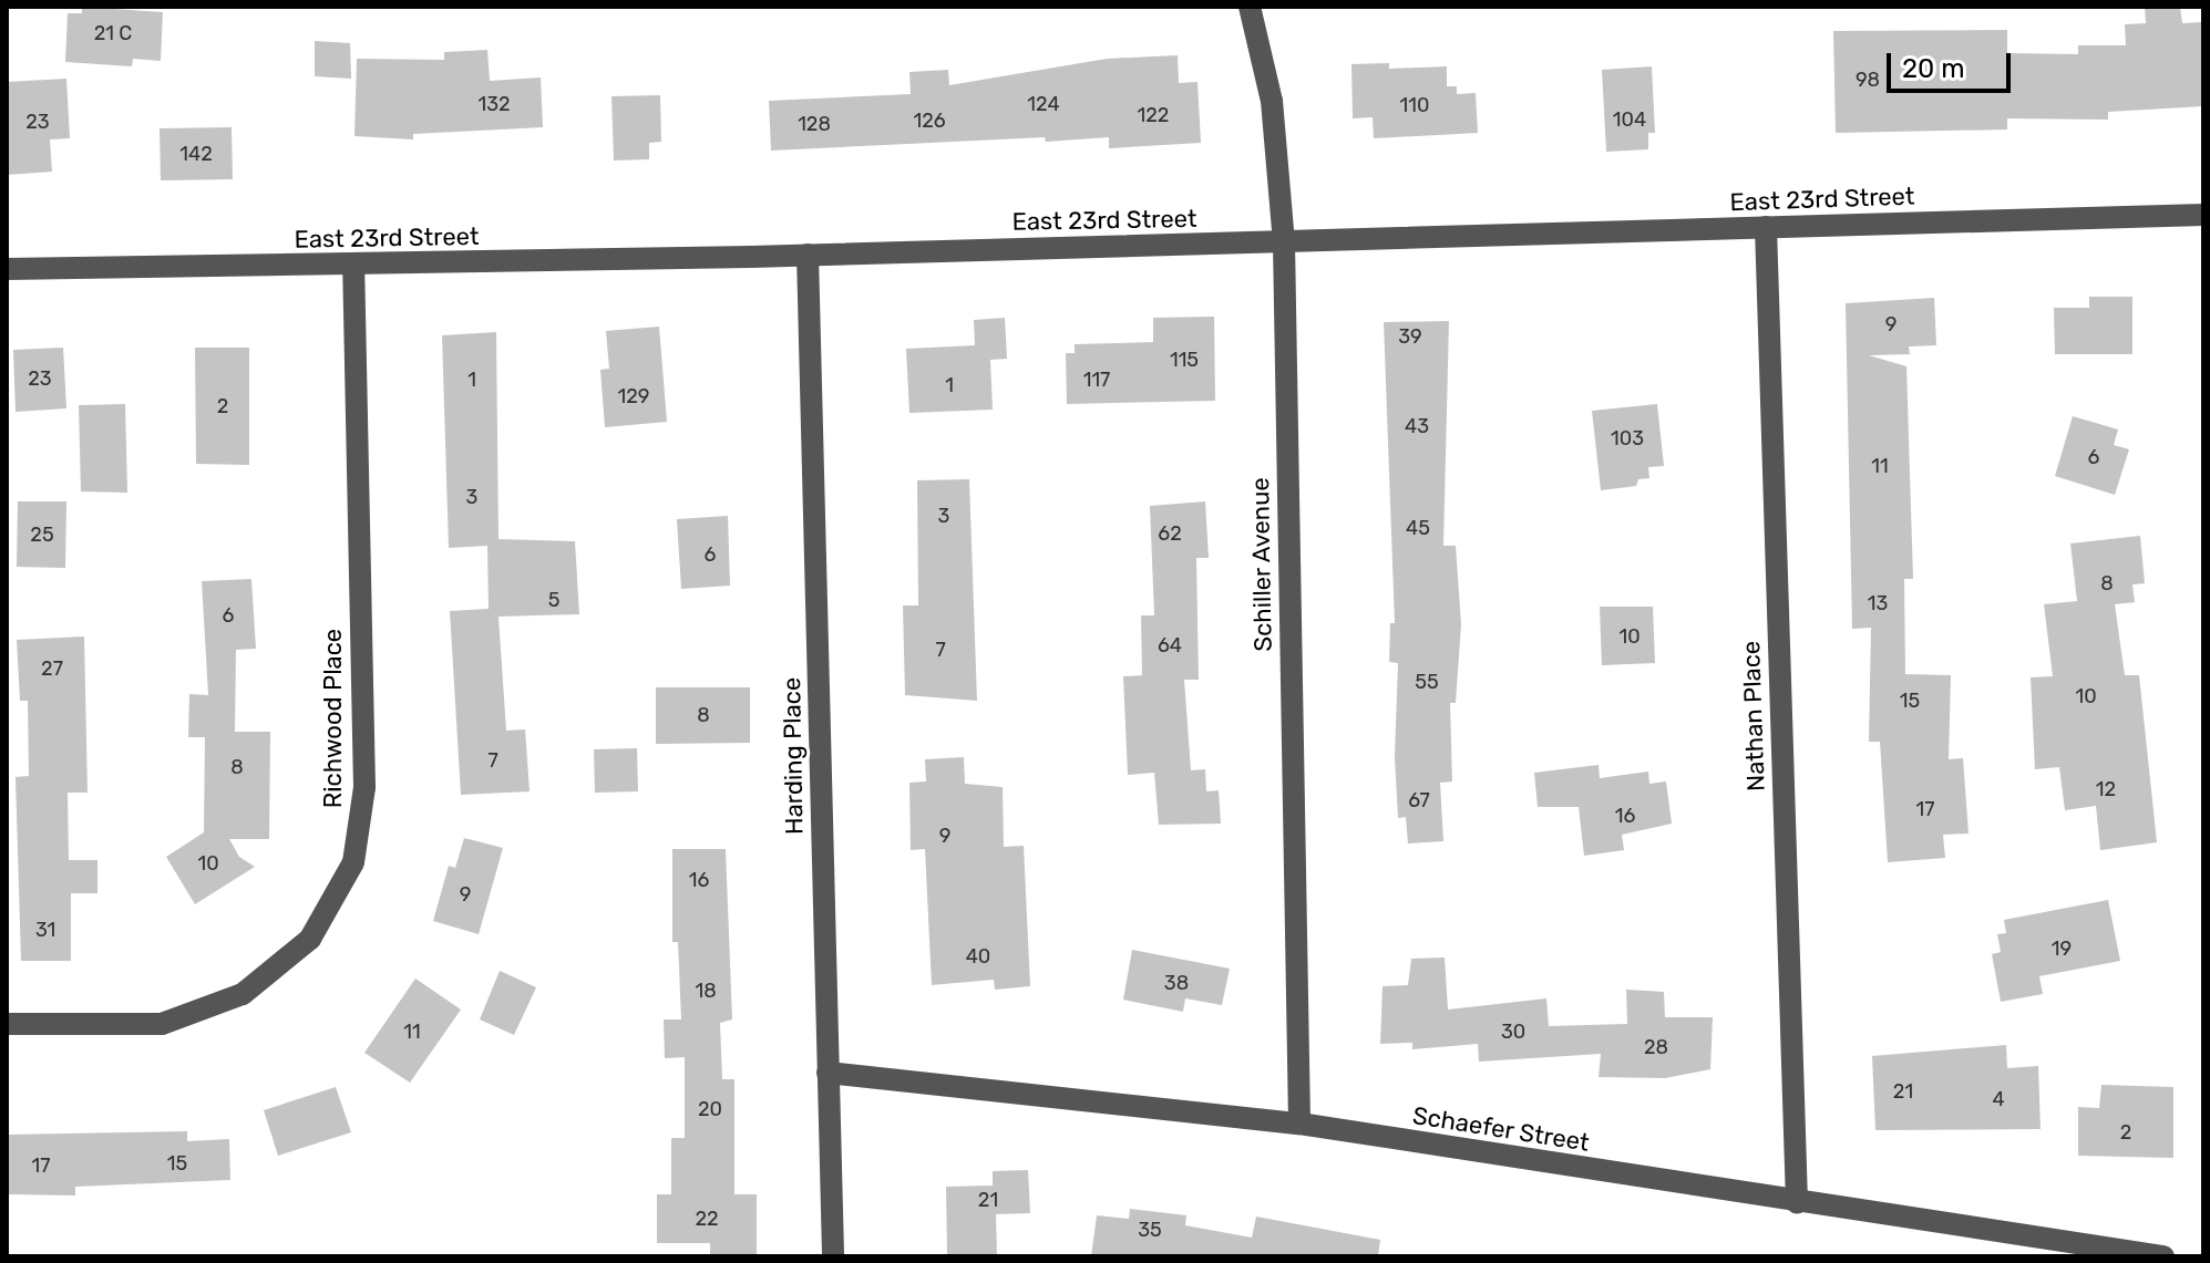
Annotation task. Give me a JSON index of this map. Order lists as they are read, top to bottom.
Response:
{
  "streets": {
    "street": [
      "East 23rd Street",
      "Schiller Avenue",
      "Nathan Place",
      "Richwood Place",
      "Harding Place",
      "Schaefer Street"
    ]
  },
  "crossings": [
    ["East 23rd Street", "Schiller Avenue"],
    ["East 23rd Street", "Nathan Place"],
    ["East 23rd Street", "Richwood Place"],
    ["East 23rd Street", "Harding Place"],
    ["Schiller Avenue", "Schaefer Street"],
    ["Nathan Place", "Schaefer Street"],
    ["Harding Place", "Schaefer Street"]
  ],
  "house_numbers": [
    "21 C",
    "98",
    "132",
    "124",
    "110",
    "122",
    "104",
    "126",
    "23",
    "128",
    "142",
    "9",
    "39",
    "115",
    "23",
    "1",
    "117",
    "1",
    "129",
    "2",
    "43",
    "103",
    "6",
    "11",
    "3",
    "3",
    "45",
    "62",
    "25",
    "6",
    "8",
    "5",
    "13",
    "6",
    "10",
    "64",
    "7",
    "27",
    "55",
    "10",
    "15",
    "8",
    "7",
    "8",
    "12",
    "67",
    "17",
    "16",
    "9",
    "10",
    "16",
    "9",
    "31",
    "19",
    "40",
    "38",
    "18",
    "11",
    "30",
    "28",
    "21",
    "4",
    "20",
    "2",
    "15",
    "17",
    "21",
    "22",
    "35"
  ],
  "scale_bar": "20 m"
}
